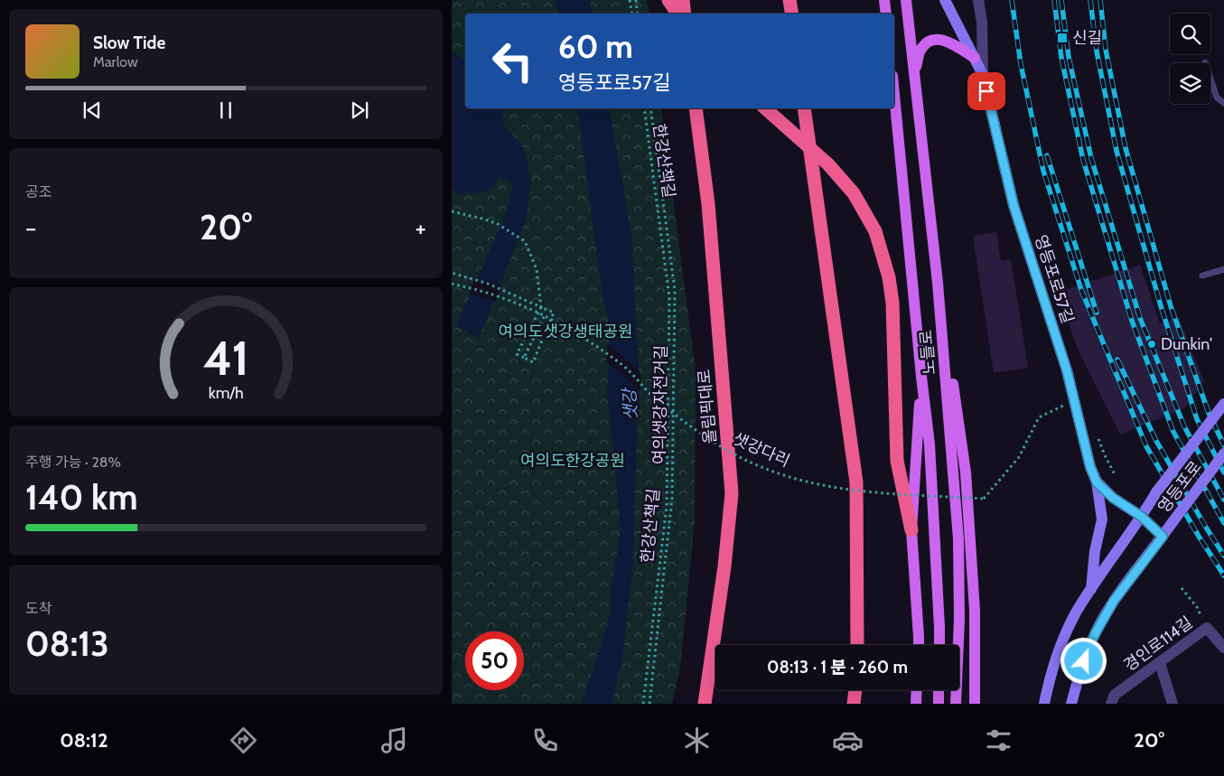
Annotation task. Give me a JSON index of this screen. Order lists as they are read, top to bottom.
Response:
{
  "streets": {
    "highway": ["올림픽대로"],
    "main road": ["영등포로57길", "노들로", "영등포로"],
    "street": ["경인로114길"],
    "path": ["한강산책길", "여의샛강자전거길", "샛강다리"]
  },
  "crossings": [
    ["영등포로57길", "영등포로"]
  ],
  "water": ["샛강"],
  "parks": ["여의도샛강생태공원", "여의도한강공원"],
  "places": {
    "transit": ["신길"],
    "other": ["Dunkin'"]
  },
  "page": {
    "turn": ["60 m", "영등포로57길"],
    "song": ["Slow Tide", "Marlow"],
    "tile": [
      "공조",
      ["주행 가능 · 28%", "140 km"],
      ["도착", "08:13"]
    ],
    "heat": ["−", "20°", "+"],
    "limit": "50",
    "trip": "08:13 · 1 분 · 260 m",
    "tabs": ["08:12", "20°"],
    "gauge": ["41", "km/h"]
  }
}
